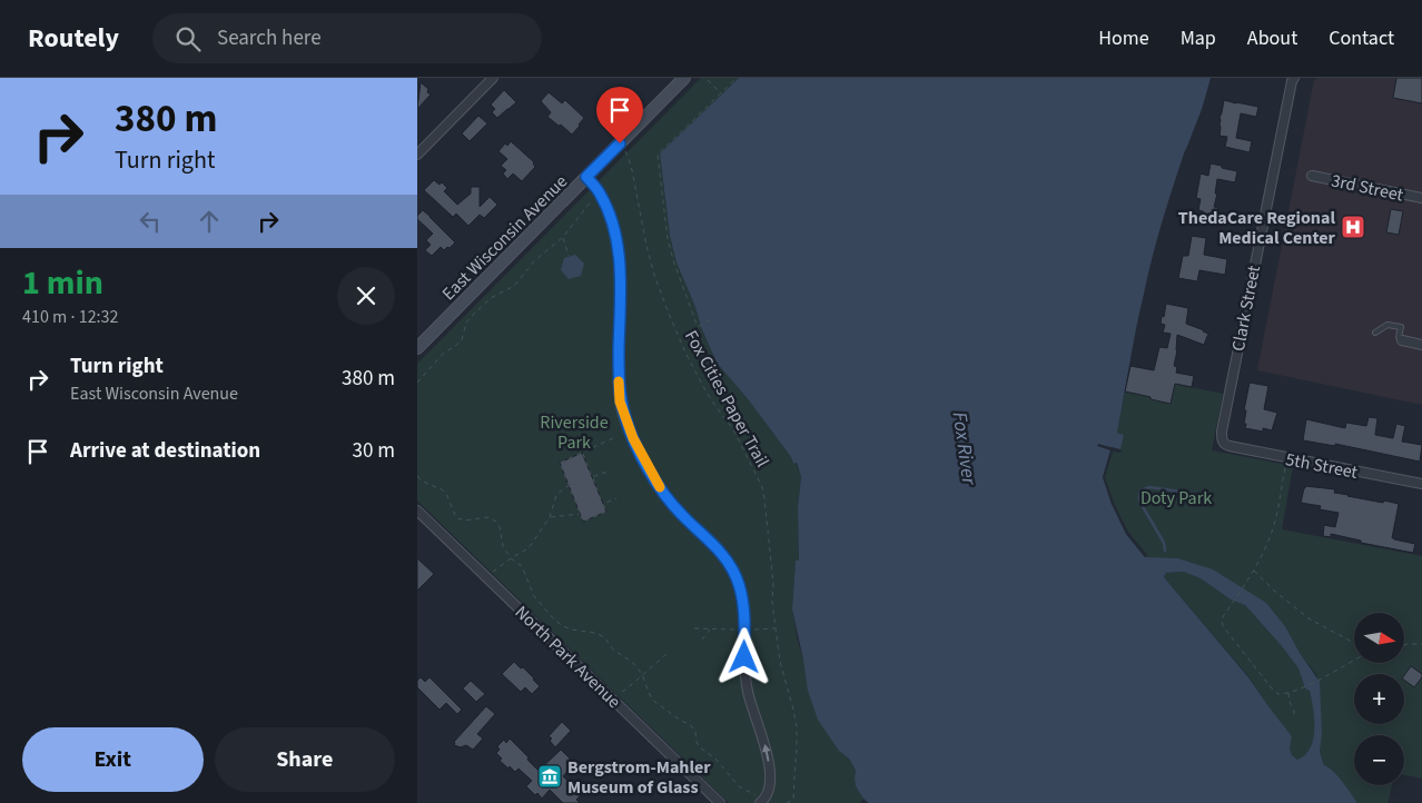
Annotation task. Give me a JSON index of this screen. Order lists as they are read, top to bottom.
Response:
{
  "streets": {
    "main road": ["East Wisconsin Avenue"],
    "street": [
      "3rd Street",
      "Clark Street",
      "5th Street",
      "North Park Avenue"
    ],
    "path": ["Fox Cities Paper Trail"]
  },
  "crossings": [
    ["East Wisconsin Avenue", "Fox Cities Paper Trail"],
    ["Clark Street", "5th Street"]
  ],
  "water": ["Fox River"],
  "parks": ["Riverside Park", "Doty Park"],
  "places": {
    "hospital": ["ThedaCare Regional Medical Center"],
    "museum": ["Bergstrom-Mahler Museum of Glass"]
  },
  "north": "right",
  "page": {
    "header": "Routely",
    "search": "Search here",
    "nav": [
      "Home",
      "Map",
      "About",
      "Contact"
    ],
    "turn": ["380 m", "Turn right"],
    "heading": ["1 min", "410 m · 12:32"],
    "list": [
      {
        "name": "Turn right",
        "note": "East Wisconsin Avenue",
        "value": "380 m"
      },
      {
        "name": "Arrive at destination",
        "value": "30 m"
      }
    ],
    "map_buttons": ["+", "−"],
    "buttons": ["Exit", "Share"]
  }
}
